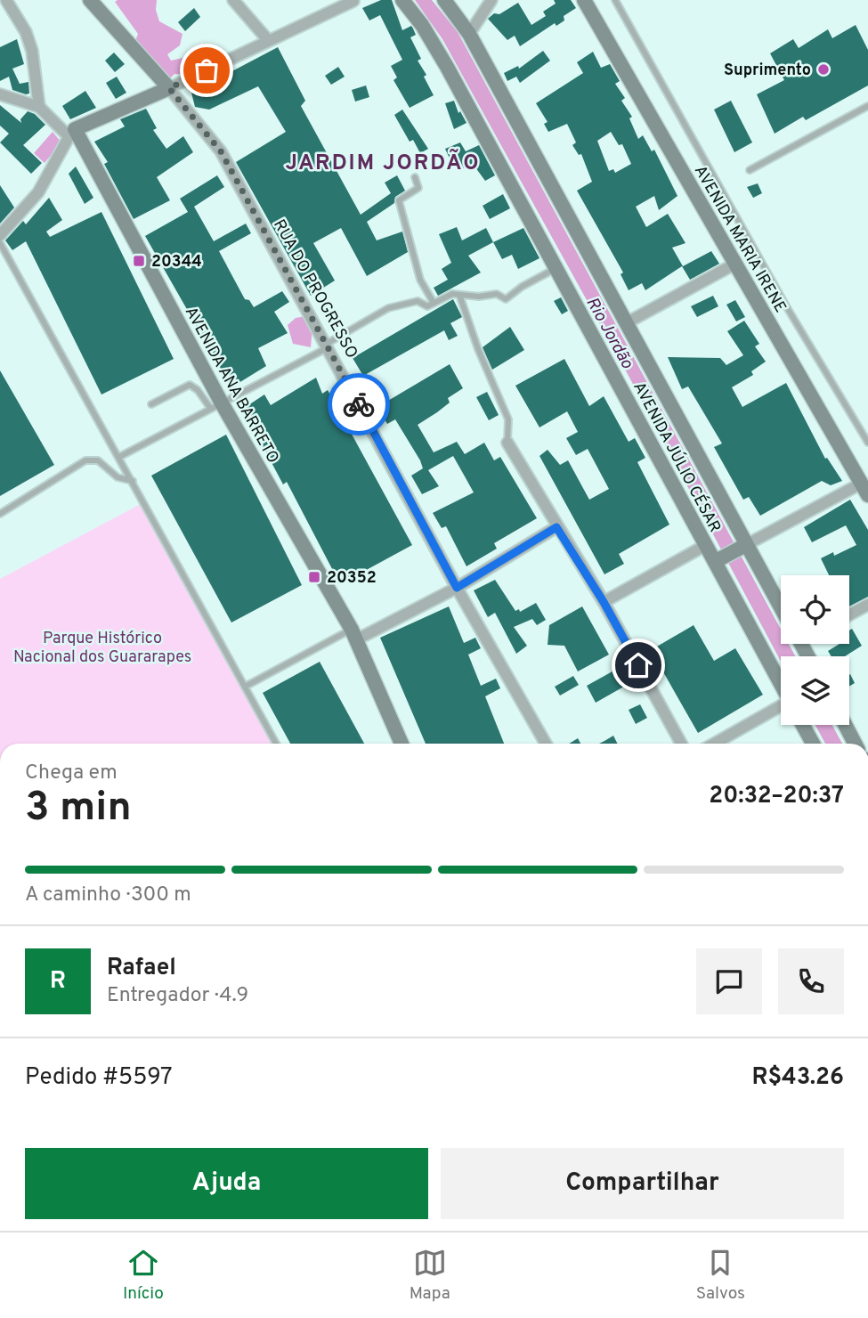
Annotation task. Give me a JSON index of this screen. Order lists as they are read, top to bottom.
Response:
{
  "streets": {
    "street": [
      "AVENIDA MARIA IRENE",
      "RUA DO PROGRESSO",
      "AVENIDA ANA BARRETO",
      "AVENIDA JÚLIO CÉSAR"
    ]
  },
  "districts": ["JARDIM JORDÃO"],
  "water": ["Rio Jordão"],
  "parks": ["Parque Histórico Nacional dos Guararapes"],
  "places": {
    "other": ["Suprimento"],
    "transit": ["20344", "20352"]
  },
  "page": {
    "heading": ["3 min", "Chega em", "20:32–20:37"],
    "panel": [
      "Rafael",
      "Entregador · 4.9",
      "Pedido #5597",
      "R$43.26"
    ],
    "bar": "A caminho · 300 m",
    "round": "R",
    "buttons": ["Ajuda", "Compartilhar"],
    "tabs": ["Início", "Mapa", "Salvos"]
  }
}
